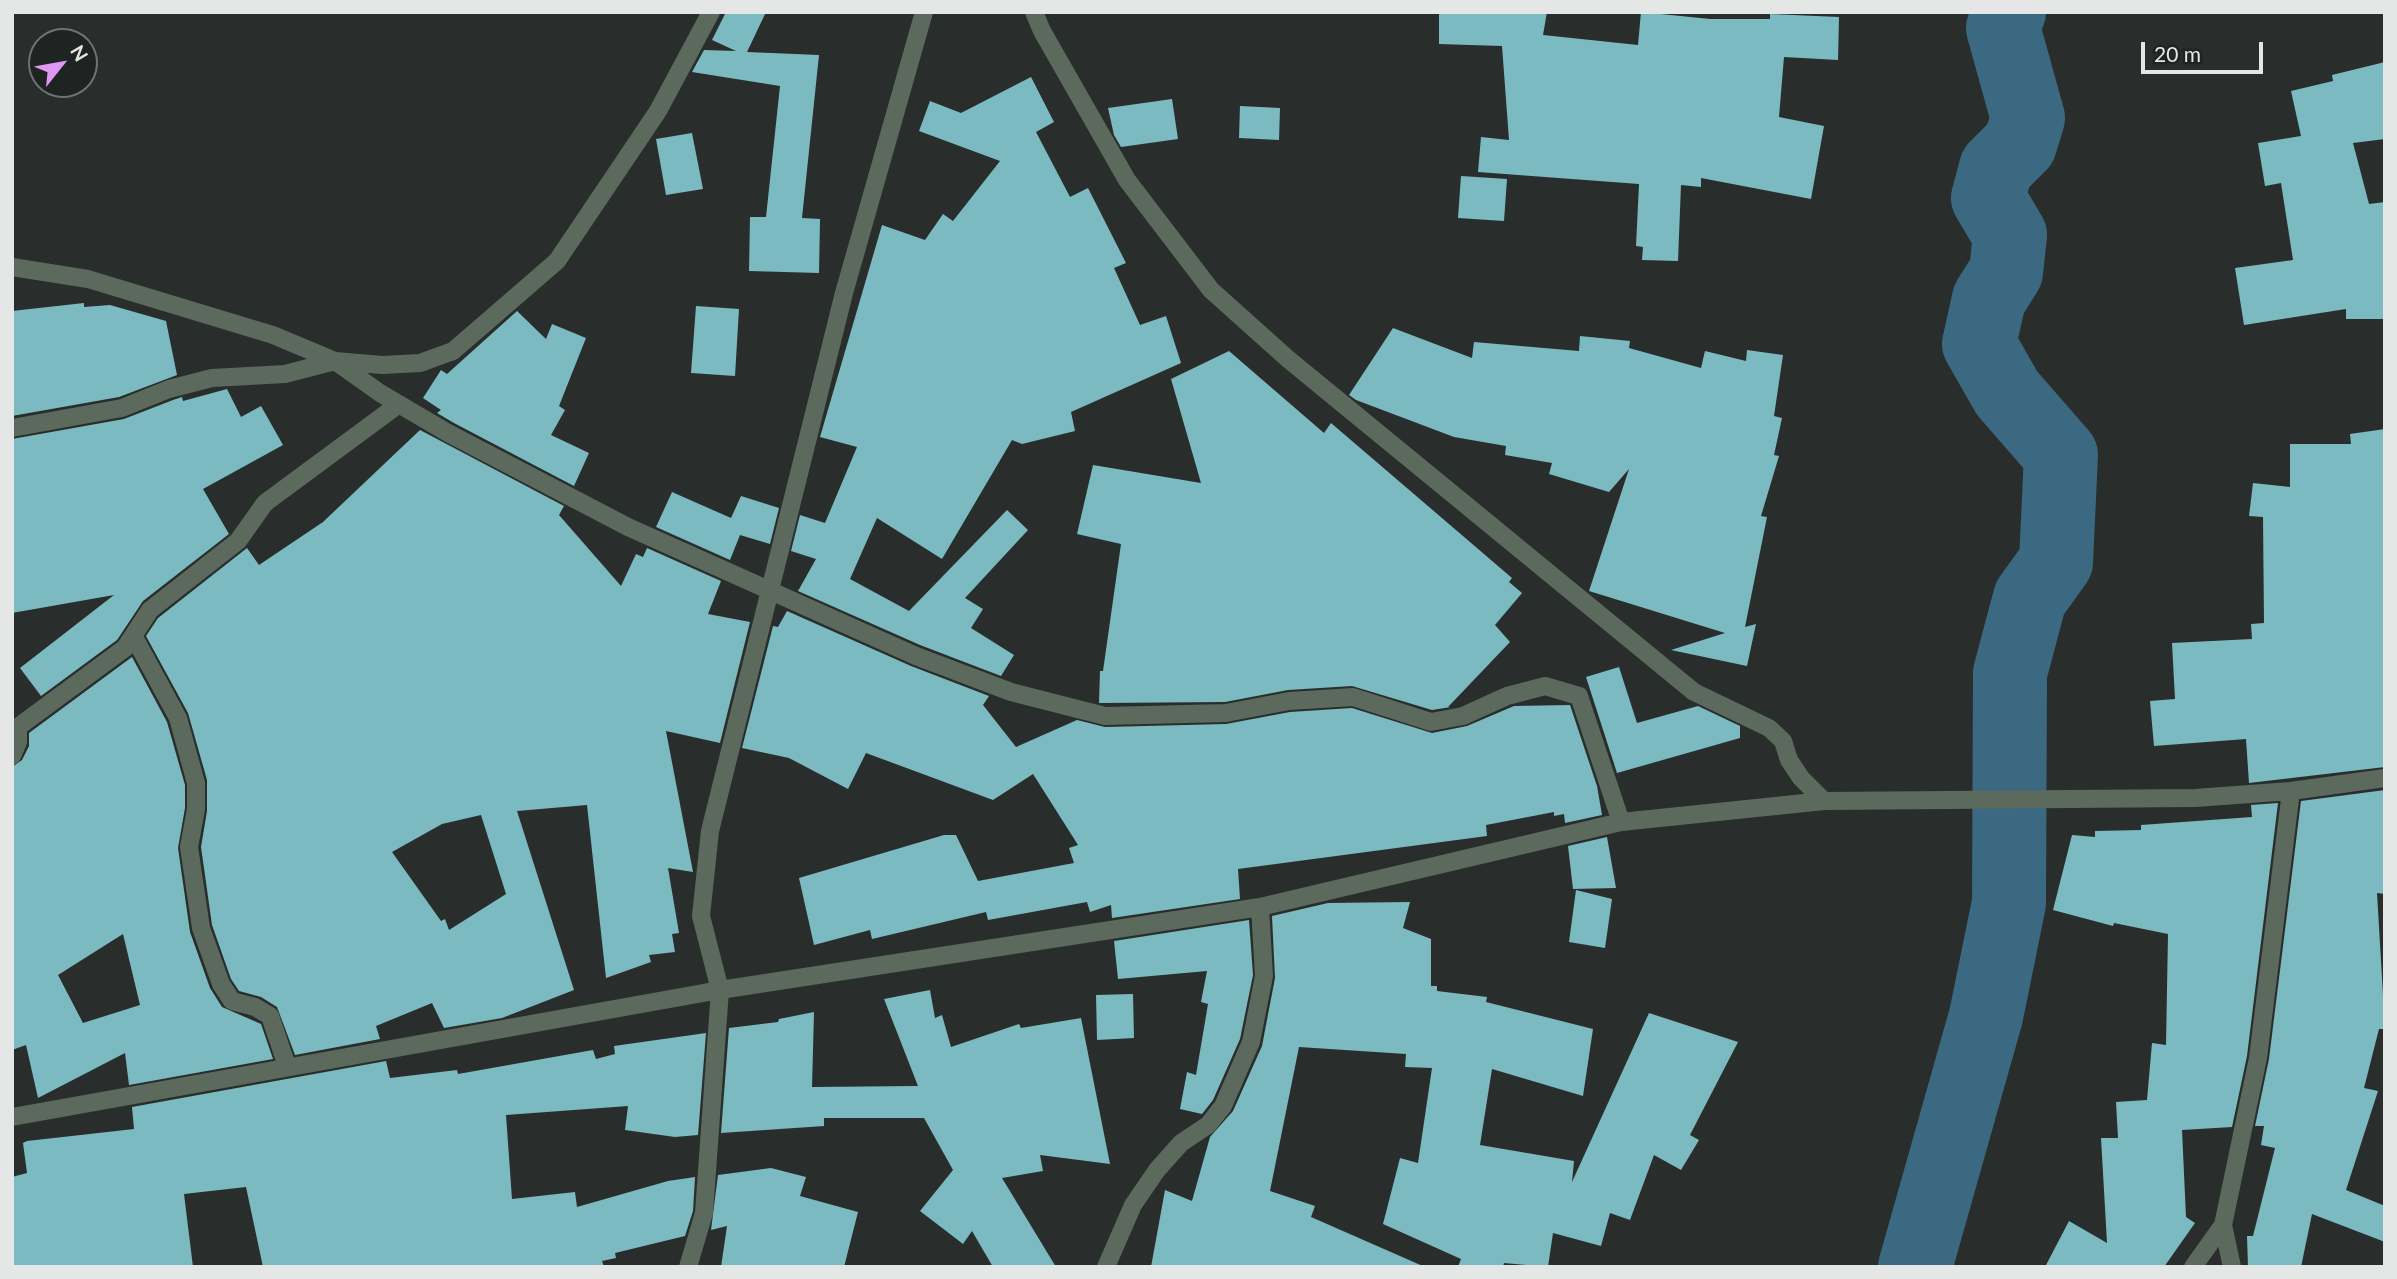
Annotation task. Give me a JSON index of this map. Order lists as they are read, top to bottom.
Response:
{
  "scale_bar": "20 m",
  "north": "top right"
}
